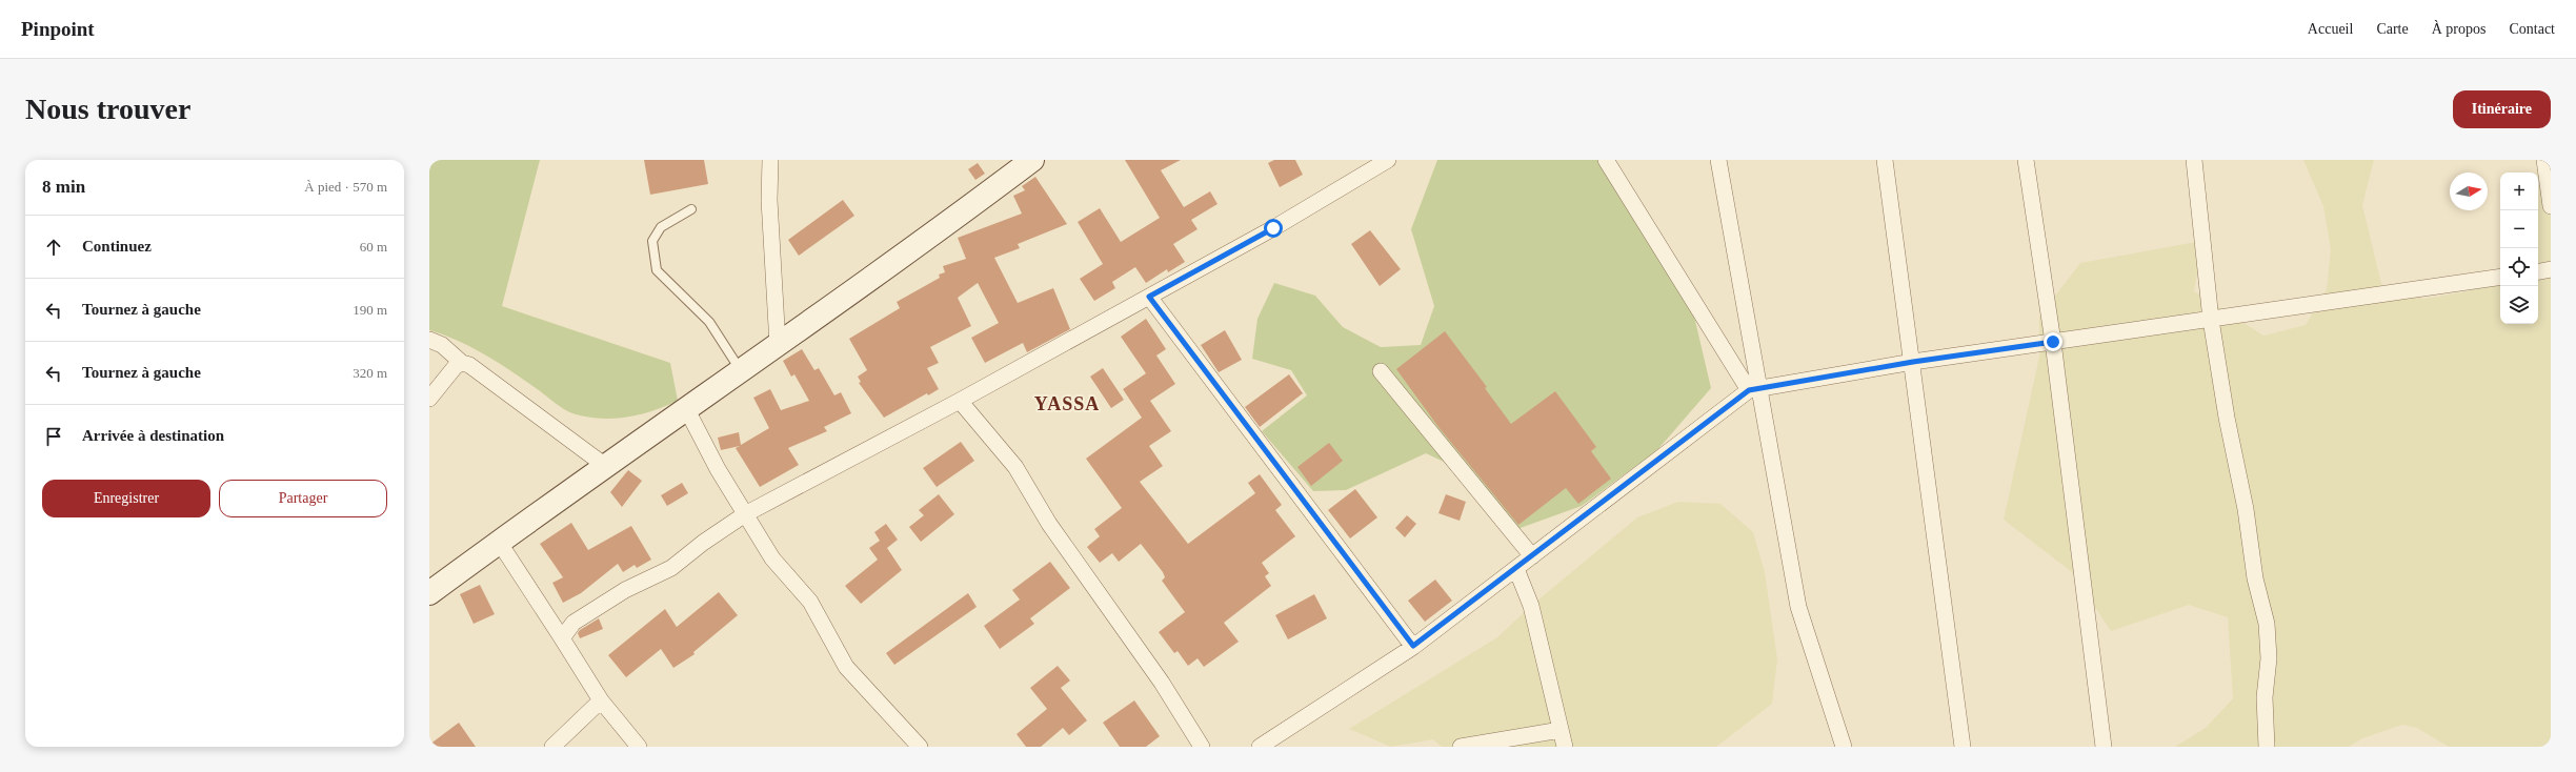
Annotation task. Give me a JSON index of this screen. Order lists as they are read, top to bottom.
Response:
{
  "districts": ["YASSA"],
  "north": "right",
  "page": {
    "header": "Pinpoint",
    "nav": [
      "Accueil",
      "Carte",
      "À propos",
      "Contact"
    ],
    "buttons": [
      "Itinéraire",
      ["Enregistrer", "Partager"]
    ],
    "title": "Nous trouver",
    "heading": ["8 min", "À pied · 570 m"],
    "map_buttons": ["+", "−"],
    "list": [
      ["Continuez", "60 m"],
      ["Tournez à gauche", "190 m"],
      ["Tournez à gauche", "320 m"],
      "Arrivée à destination"
    ]
  }
}
